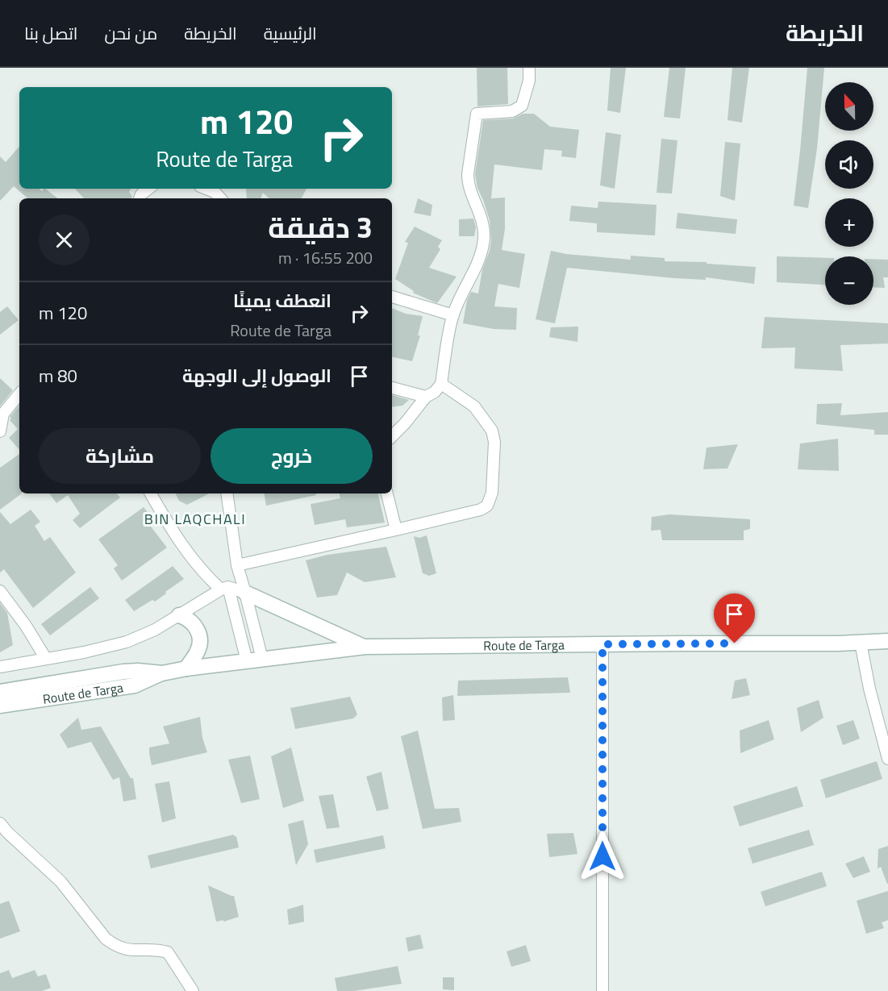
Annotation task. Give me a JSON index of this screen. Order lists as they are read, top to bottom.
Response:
{
  "streets": {
    "main road": ["Route de Targa"]
  },
  "districts": ["BIN LAQCHALI"],
  "north": "top",
  "page": {
    "header": "الخريطة",
    "nav": [
      "الرئيسية",
      "الخريطة",
      "من نحن",
      "اتصل بنا"
    ],
    "map_buttons": ["+", "−"],
    "turn": ["120 m", "Route de Targa"],
    "heading": ["3 دقيقة", "200 m · 16:55"],
    "list": [
      {
        "name": "انعطف يمينًا",
        "note": "Route de Targa",
        "value": "120 m"
      },
      {
        "name": "الوصول إلى الوجهة",
        "value": "80 m"
      }
    ],
    "buttons": ["خروج", "مشاركة"]
  }
}
